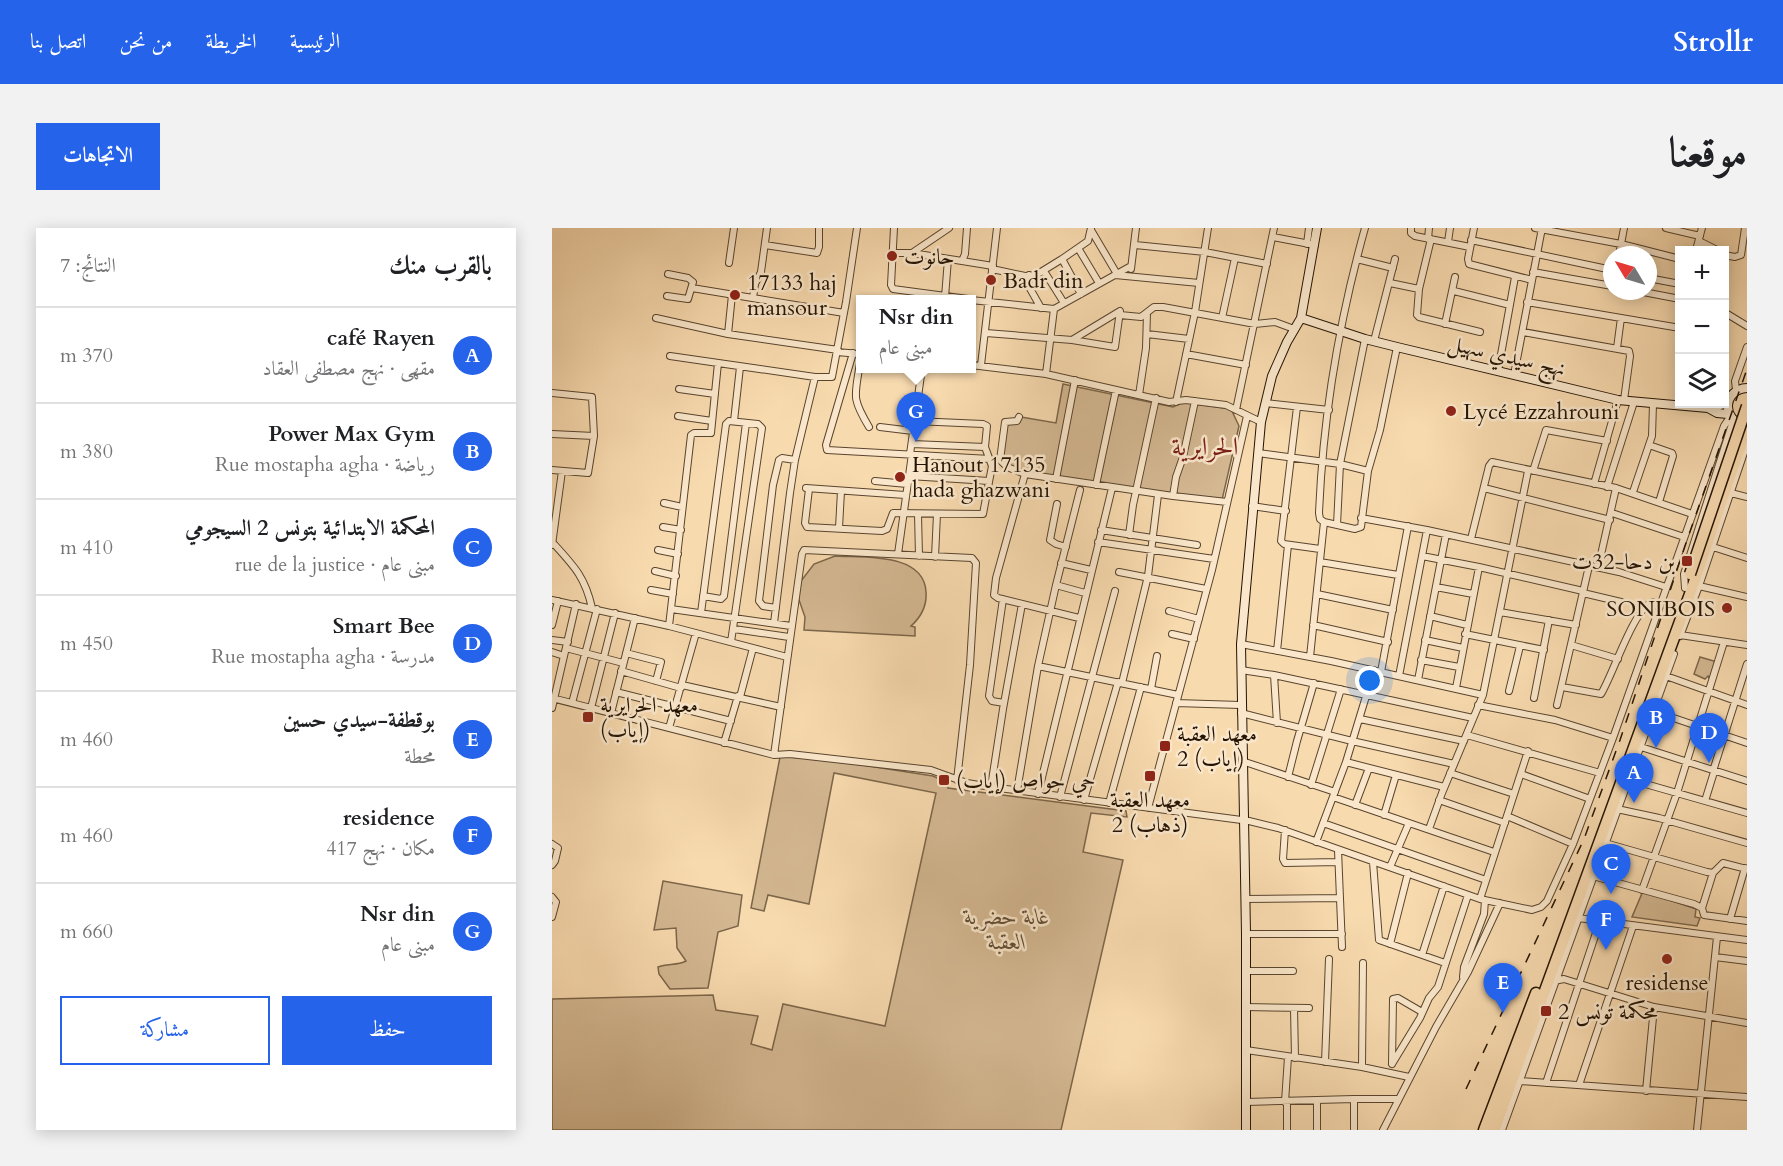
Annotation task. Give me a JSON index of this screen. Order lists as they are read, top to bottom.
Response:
{
  "streets": {
    "street": ["نهج سيدي سهيل"]
  },
  "districts": ["الحرايرية"],
  "parks": ["غابة حضرية العقبة"],
  "places": {
    "other": [
      "حانوت",
      "Badr din",
      "17133 haj mansour",
      "Lycé Ezzahrouni",
      "Hanout 17135 hada ghazwani",
      "SONIBOIS",
      "residense"
    ],
    "transit": [
      "بن دحا-32ت",
      "معهد الحرايرية (إياب)",
      "معهد العقبة 2 (إياب)",
      "معهد العقبة 2 (ذهاب)",
      "حي حواص (إياب)",
      "محكمة تونس 2"
    ]
  },
  "north": "top left",
  "page": {
    "header": "Strollr",
    "nav": [
      "الرئيسية",
      "الخريطة",
      "من نحن",
      "اتصل بنا"
    ],
    "title": "موقعنا",
    "buttons": [
      "الاتجاهات",
      ["حفظ", "مشاركة"]
    ],
    "heading": ["بالقرب منك", "النتائج: 7"],
    "map_buttons": ["+", "−"],
    "popup": ["Nsr din", "مبنى عام"],
    "list": [
      {
        "mark": "A",
        "name": "café Rayen",
        "note": "مقهى · نهج مصطفى العقاد",
        "value": "370 m"
      },
      {
        "mark": "B",
        "name": "Power Max Gym",
        "note": "رياضة · Rue mostapha agha",
        "value": "380 m"
      },
      {
        "mark": "C",
        "name": "المحكمة الابتدائية بتونس 2 السيجومي",
        "note": "مبنى عام · rue de la justice",
        "value": "410 m"
      },
      {
        "mark": "D",
        "name": "Smart Bee",
        "note": "مدرسة · Rue mostapha agha",
        "value": "450 m"
      },
      {
        "mark": "E",
        "name": "بوقطفة-سيدي حسين",
        "note": "محطة",
        "value": "460 m"
      },
      {
        "mark": "F",
        "name": "residence",
        "note": "مكان · نهج 417",
        "value": "460 m"
      },
      {
        "mark": "G",
        "name": "Nsr din",
        "note": "مبنى عام",
        "value": "660 m"
      }
    ],
    "pins": [
      "G",
      "B",
      "D",
      "A",
      "C",
      "F",
      "E"
    ]
  }
}
